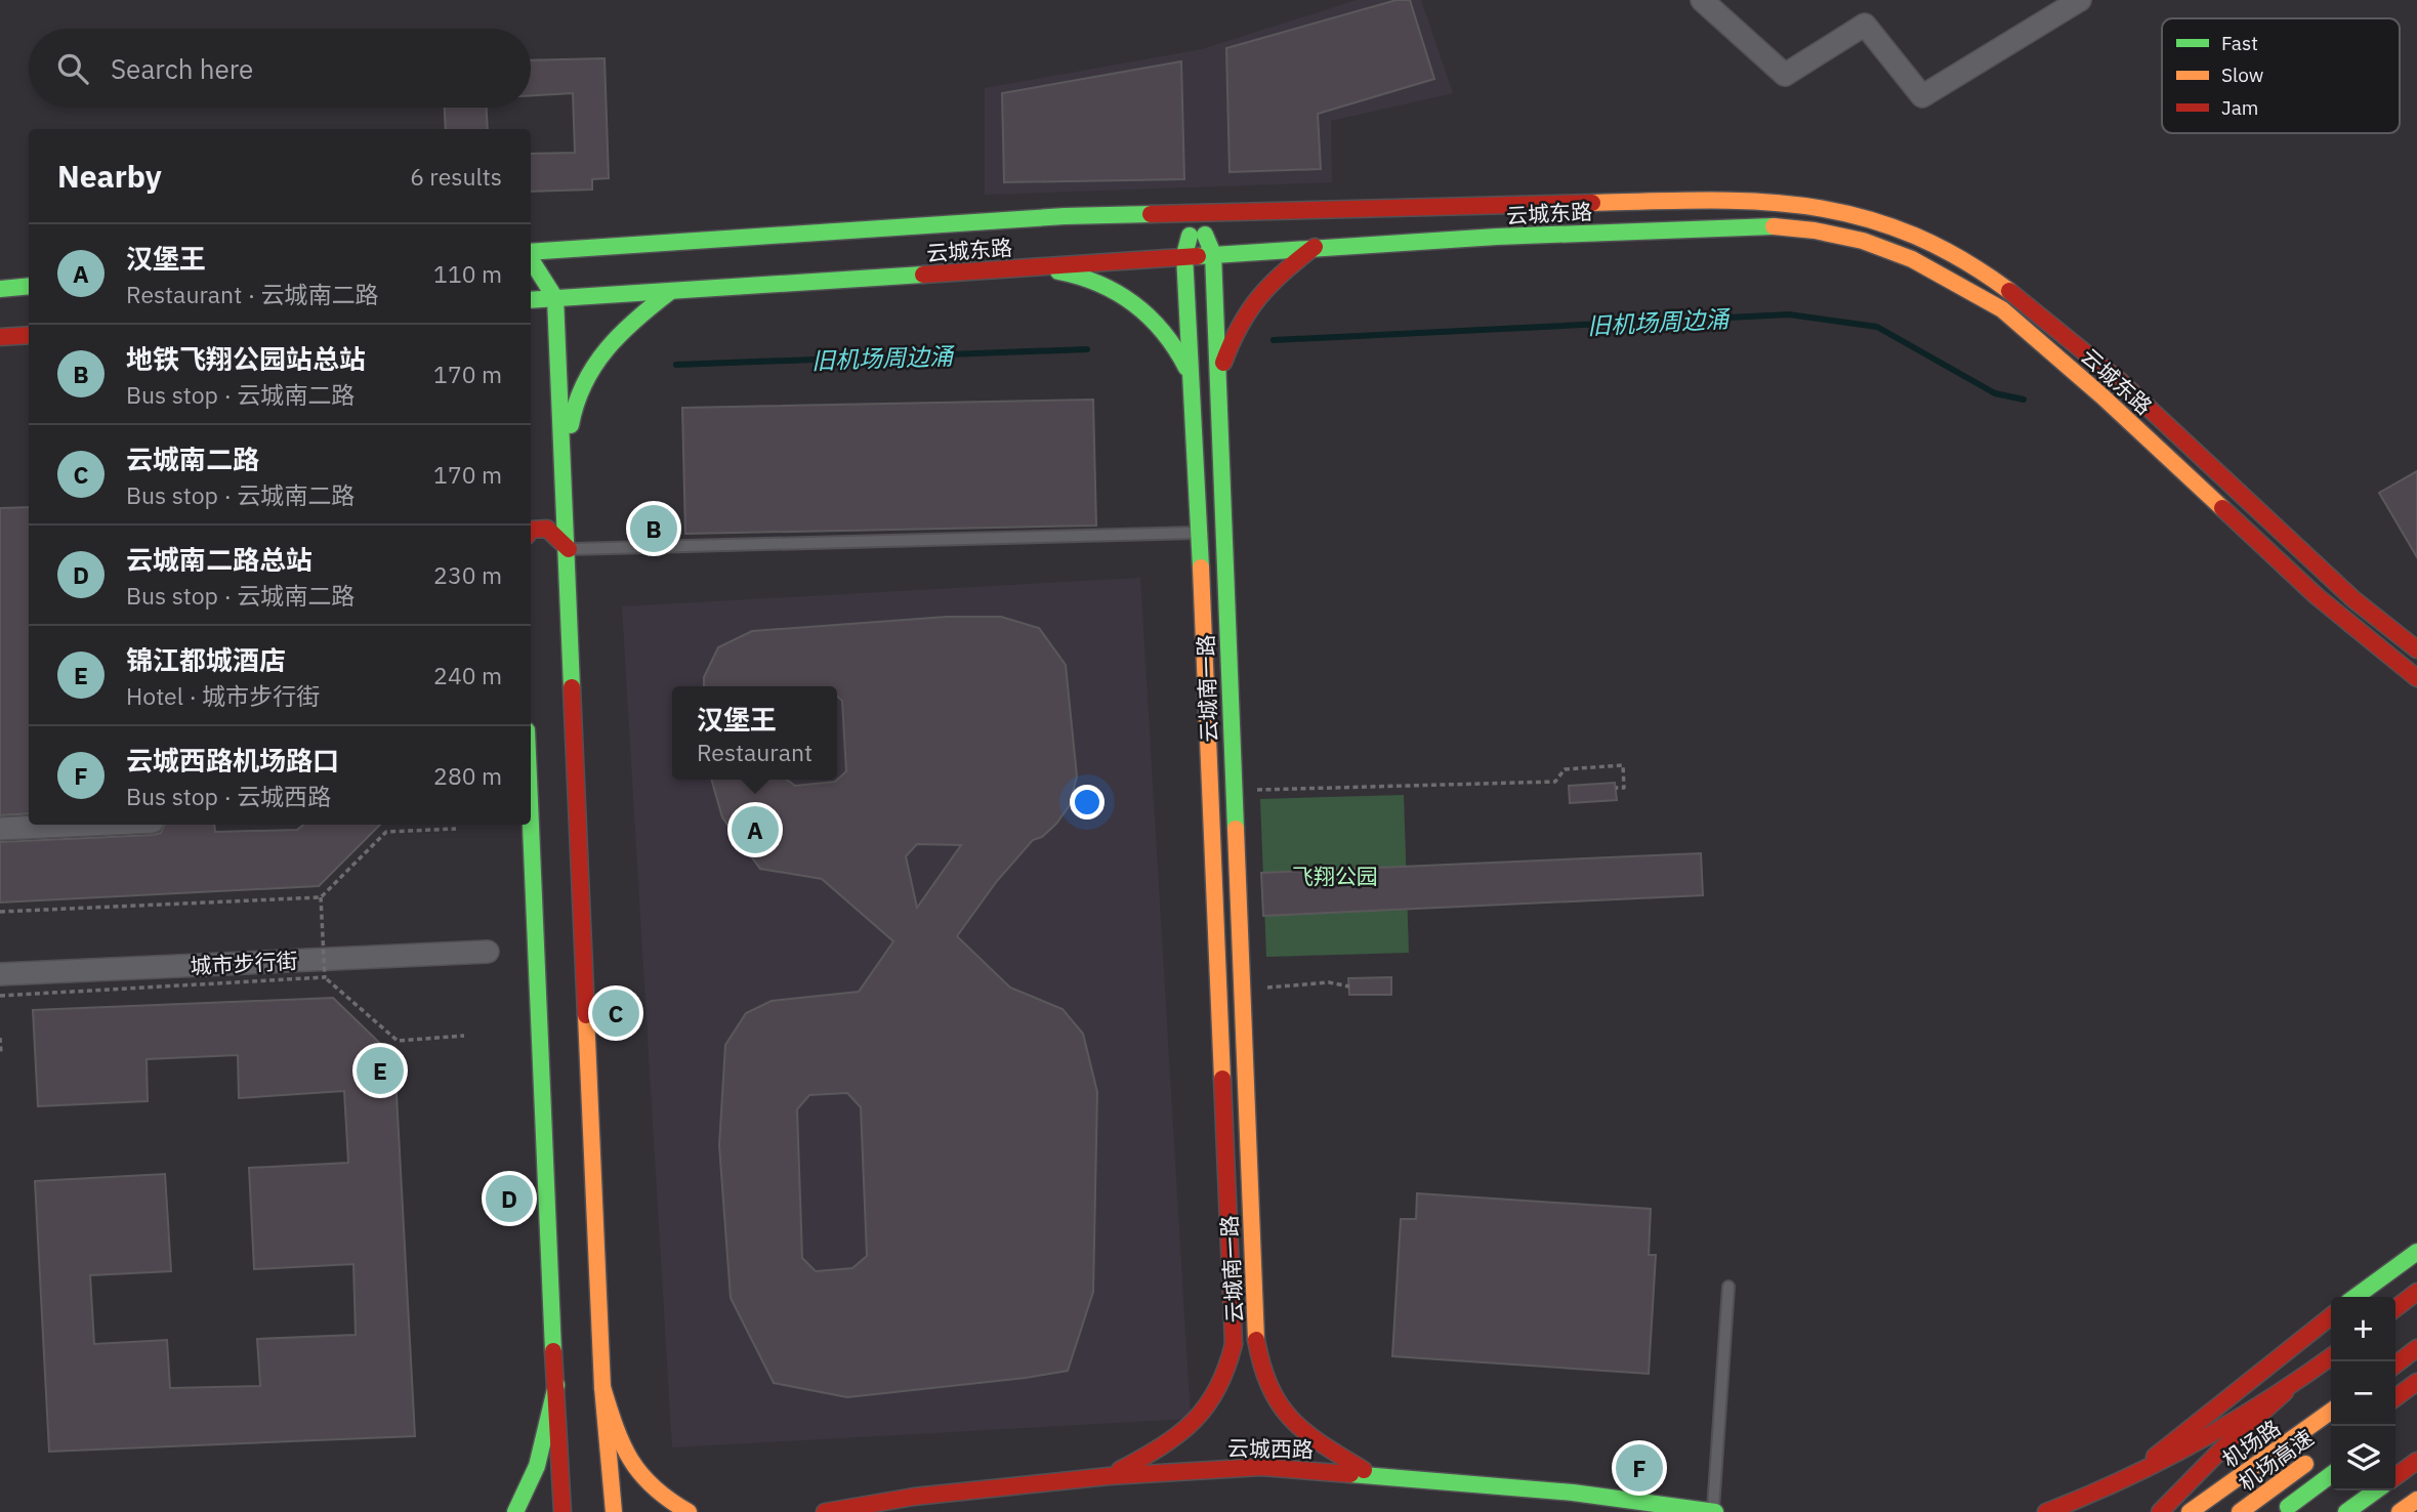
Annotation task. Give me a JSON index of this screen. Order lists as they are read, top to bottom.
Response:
{
  "streets": {
    "main road": [
      "云城东路",
      "云城南一路",
      "机场路",
      "云城西路",
      "机场高速"
    ],
    "street": ["城市步行街"]
  },
  "crossings": [
    ["云城东路", "云城南一路"],
    ["云城南一路", "云城西路"]
  ],
  "water": ["旧机场周边涌"],
  "parks": ["飞翔公园"],
  "legend": ["Fast", "Slow", "Jam"],
  "page": {
    "search": "Search here",
    "heading": ["Nearby", "6 results"],
    "list": [
      {
        "mark": "A",
        "name": "汉堡王",
        "note": "Restaurant · 云城南二路",
        "value": "110 m"
      },
      {
        "mark": "B",
        "name": "地铁飞翔公园站总站",
        "note": "Bus stop · 云城南二路",
        "value": "170 m"
      },
      {
        "mark": "C",
        "name": "云城南二路",
        "note": "Bus stop · 云城南二路",
        "value": "170 m"
      },
      {
        "mark": "D",
        "name": "云城南二路总站",
        "note": "Bus stop · 云城南二路",
        "value": "230 m"
      },
      {
        "mark": "E",
        "name": "锦江都城酒店",
        "note": "Hotel · 城市步行街",
        "value": "240 m"
      },
      {
        "mark": "F",
        "name": "云城西路机场路口",
        "note": "Bus stop · 云城西路",
        "value": "280 m"
      }
    ],
    "pins": [
      "B",
      "A",
      "C",
      "E",
      "D",
      "F"
    ],
    "popup": ["汉堡王", "Restaurant"],
    "map_buttons": ["+", "−"]
  }
}
